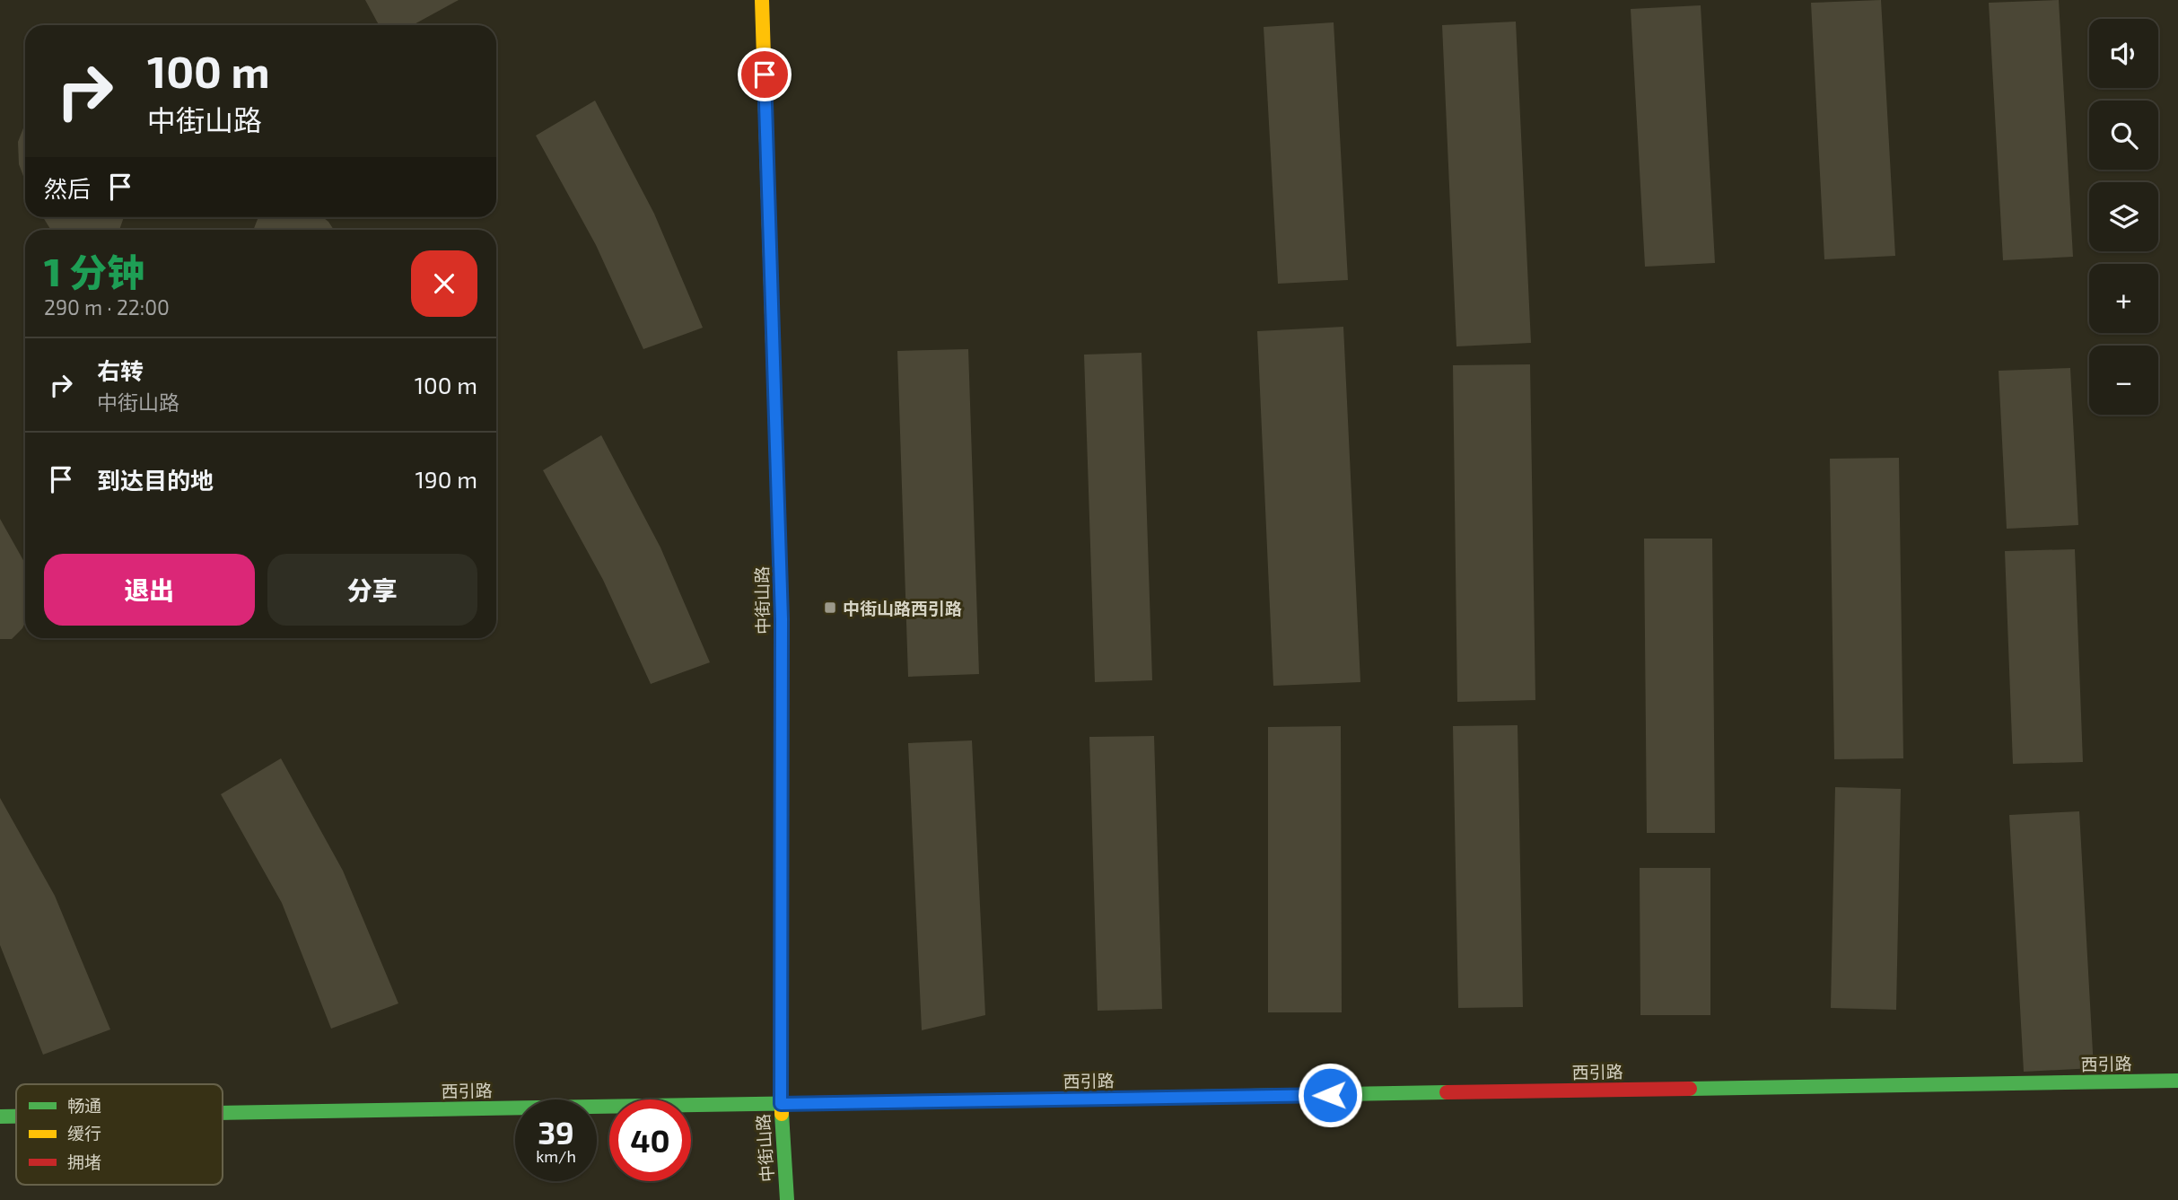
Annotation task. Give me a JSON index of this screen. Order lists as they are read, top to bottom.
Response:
{
  "streets": {
    "street": ["中街山路", "西引路"]
  },
  "crossings": [
    ["中街山路", "西引路"]
  ],
  "places": {
    "transit": ["中街山路西引路"]
  },
  "legend": ["畅通", "缓行", "拥堵"],
  "page": {
    "map_buttons": ["+", "−"],
    "turn": ["100 m", "中街山路"],
    "then": "然后",
    "heading": ["1 分钟", "290 m · 22:00"],
    "list": [
      {
        "name": "右转",
        "note": "中街山路",
        "value": "100 m"
      },
      {
        "name": "到达目的地",
        "value": "190 m"
      }
    ],
    "buttons": ["退出", "分享"],
    "speed": "39 km/h",
    "limit": "40"
  }
}
